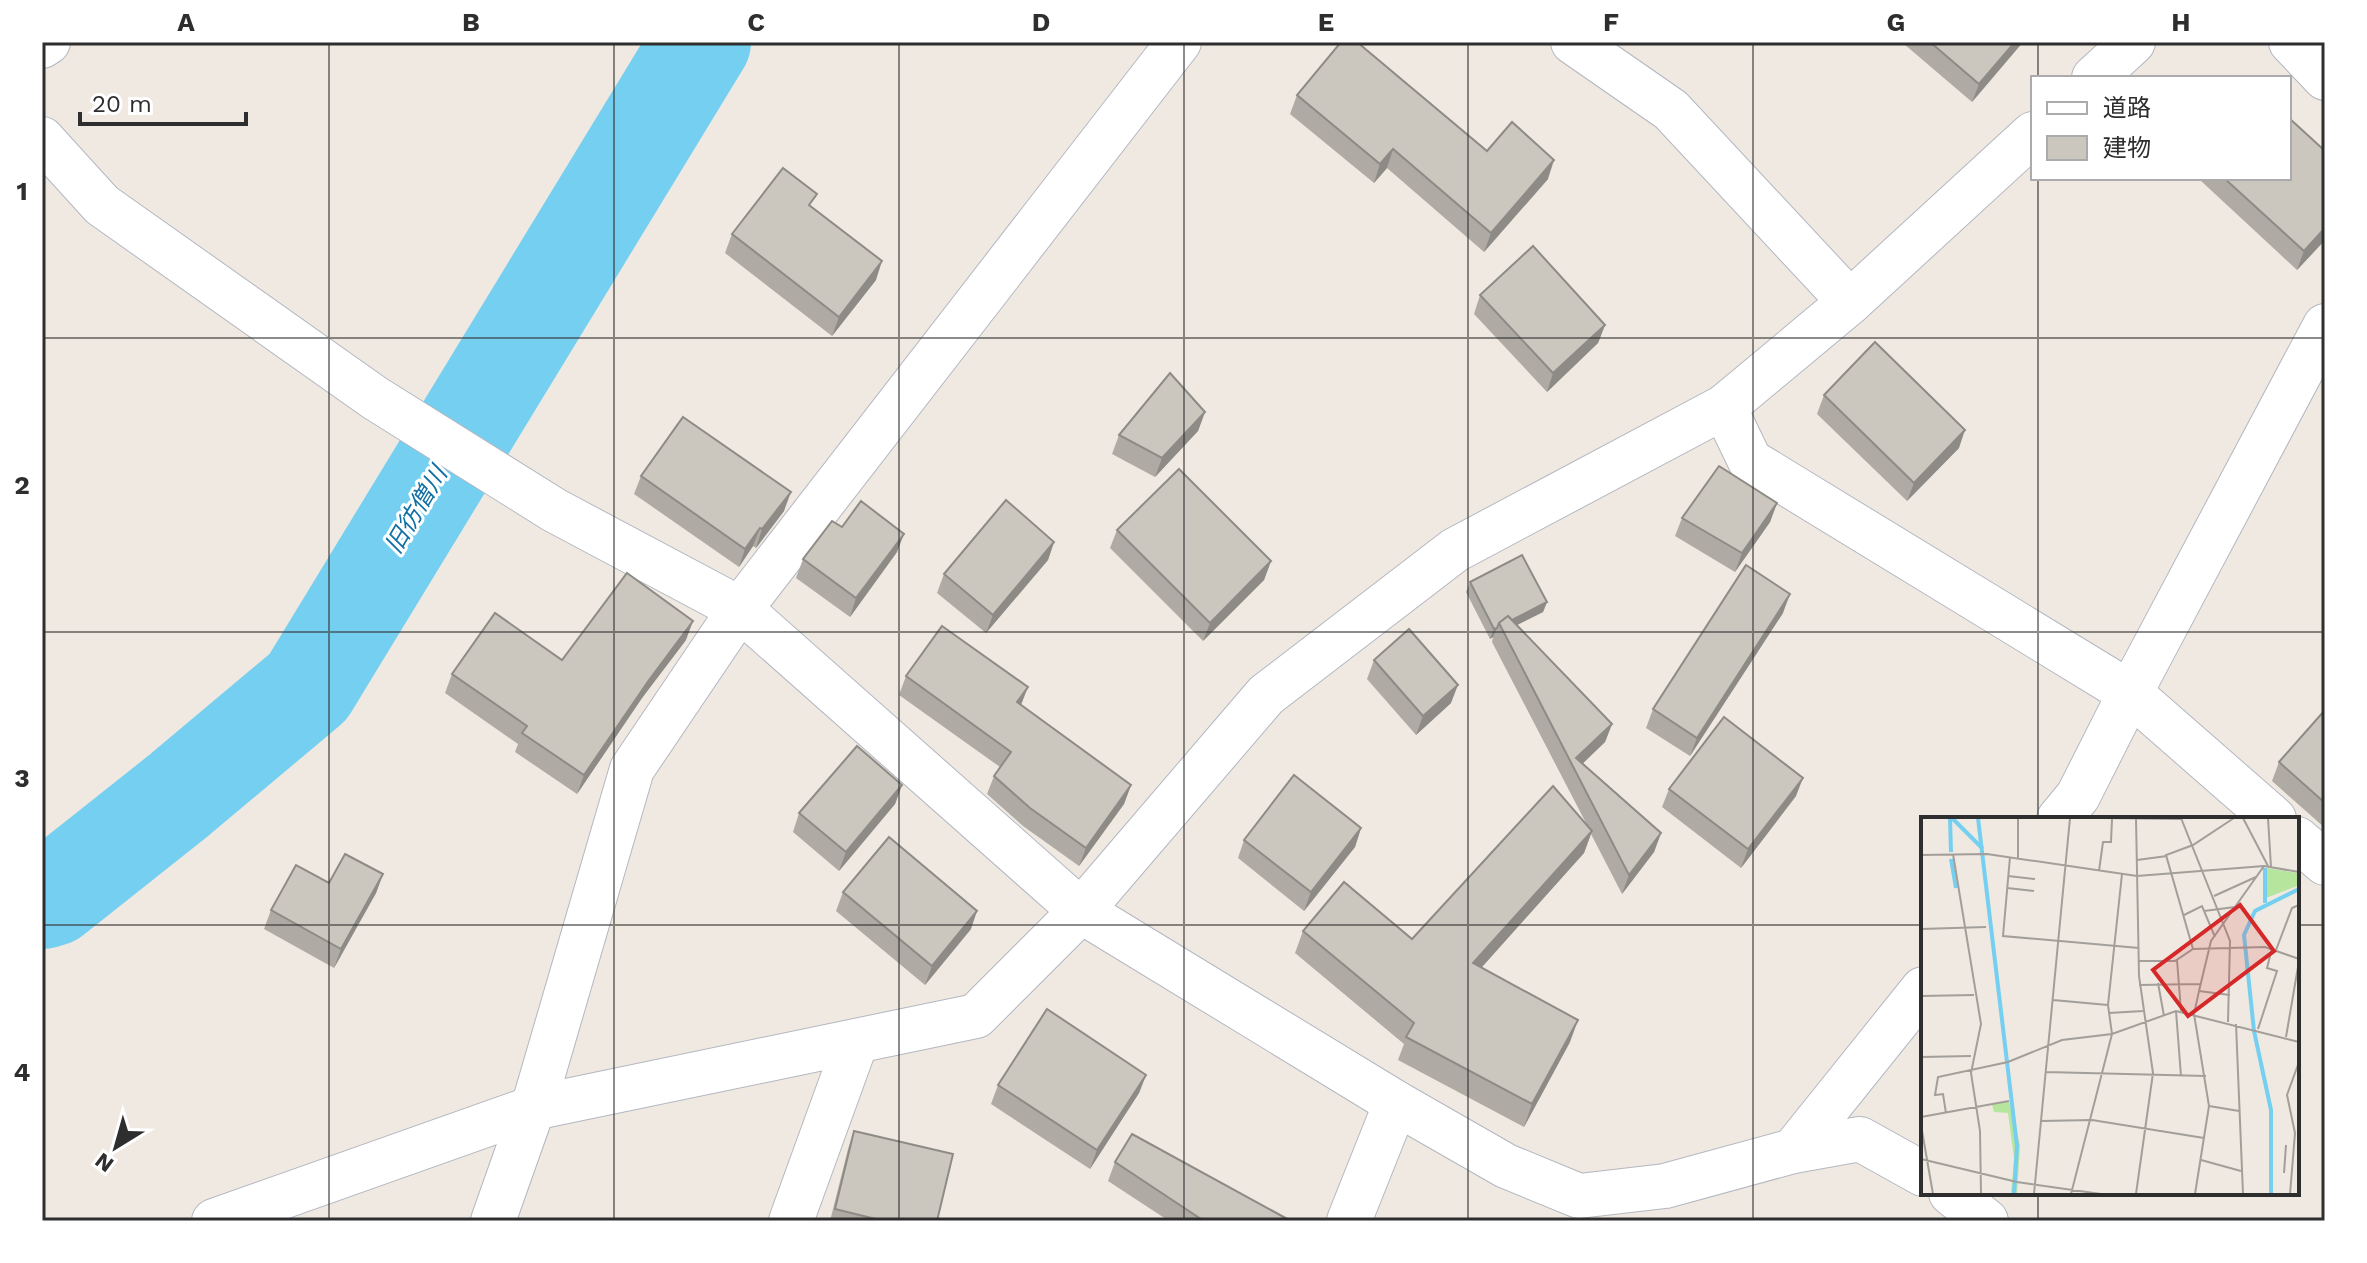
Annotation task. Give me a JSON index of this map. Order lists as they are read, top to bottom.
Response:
{
  "water": ["旧彷僧川"],
  "legend": ["道路", "建物"],
  "scale_bar": "20 m",
  "north": "bottom left",
  "grid": {
    "columns": [
      "A",
      "B",
      "C",
      "D",
      "E",
      "F",
      "G",
      "H"
    ],
    "rows": [
      "1",
      "2",
      "3",
      "4"
    ]
  }
}
